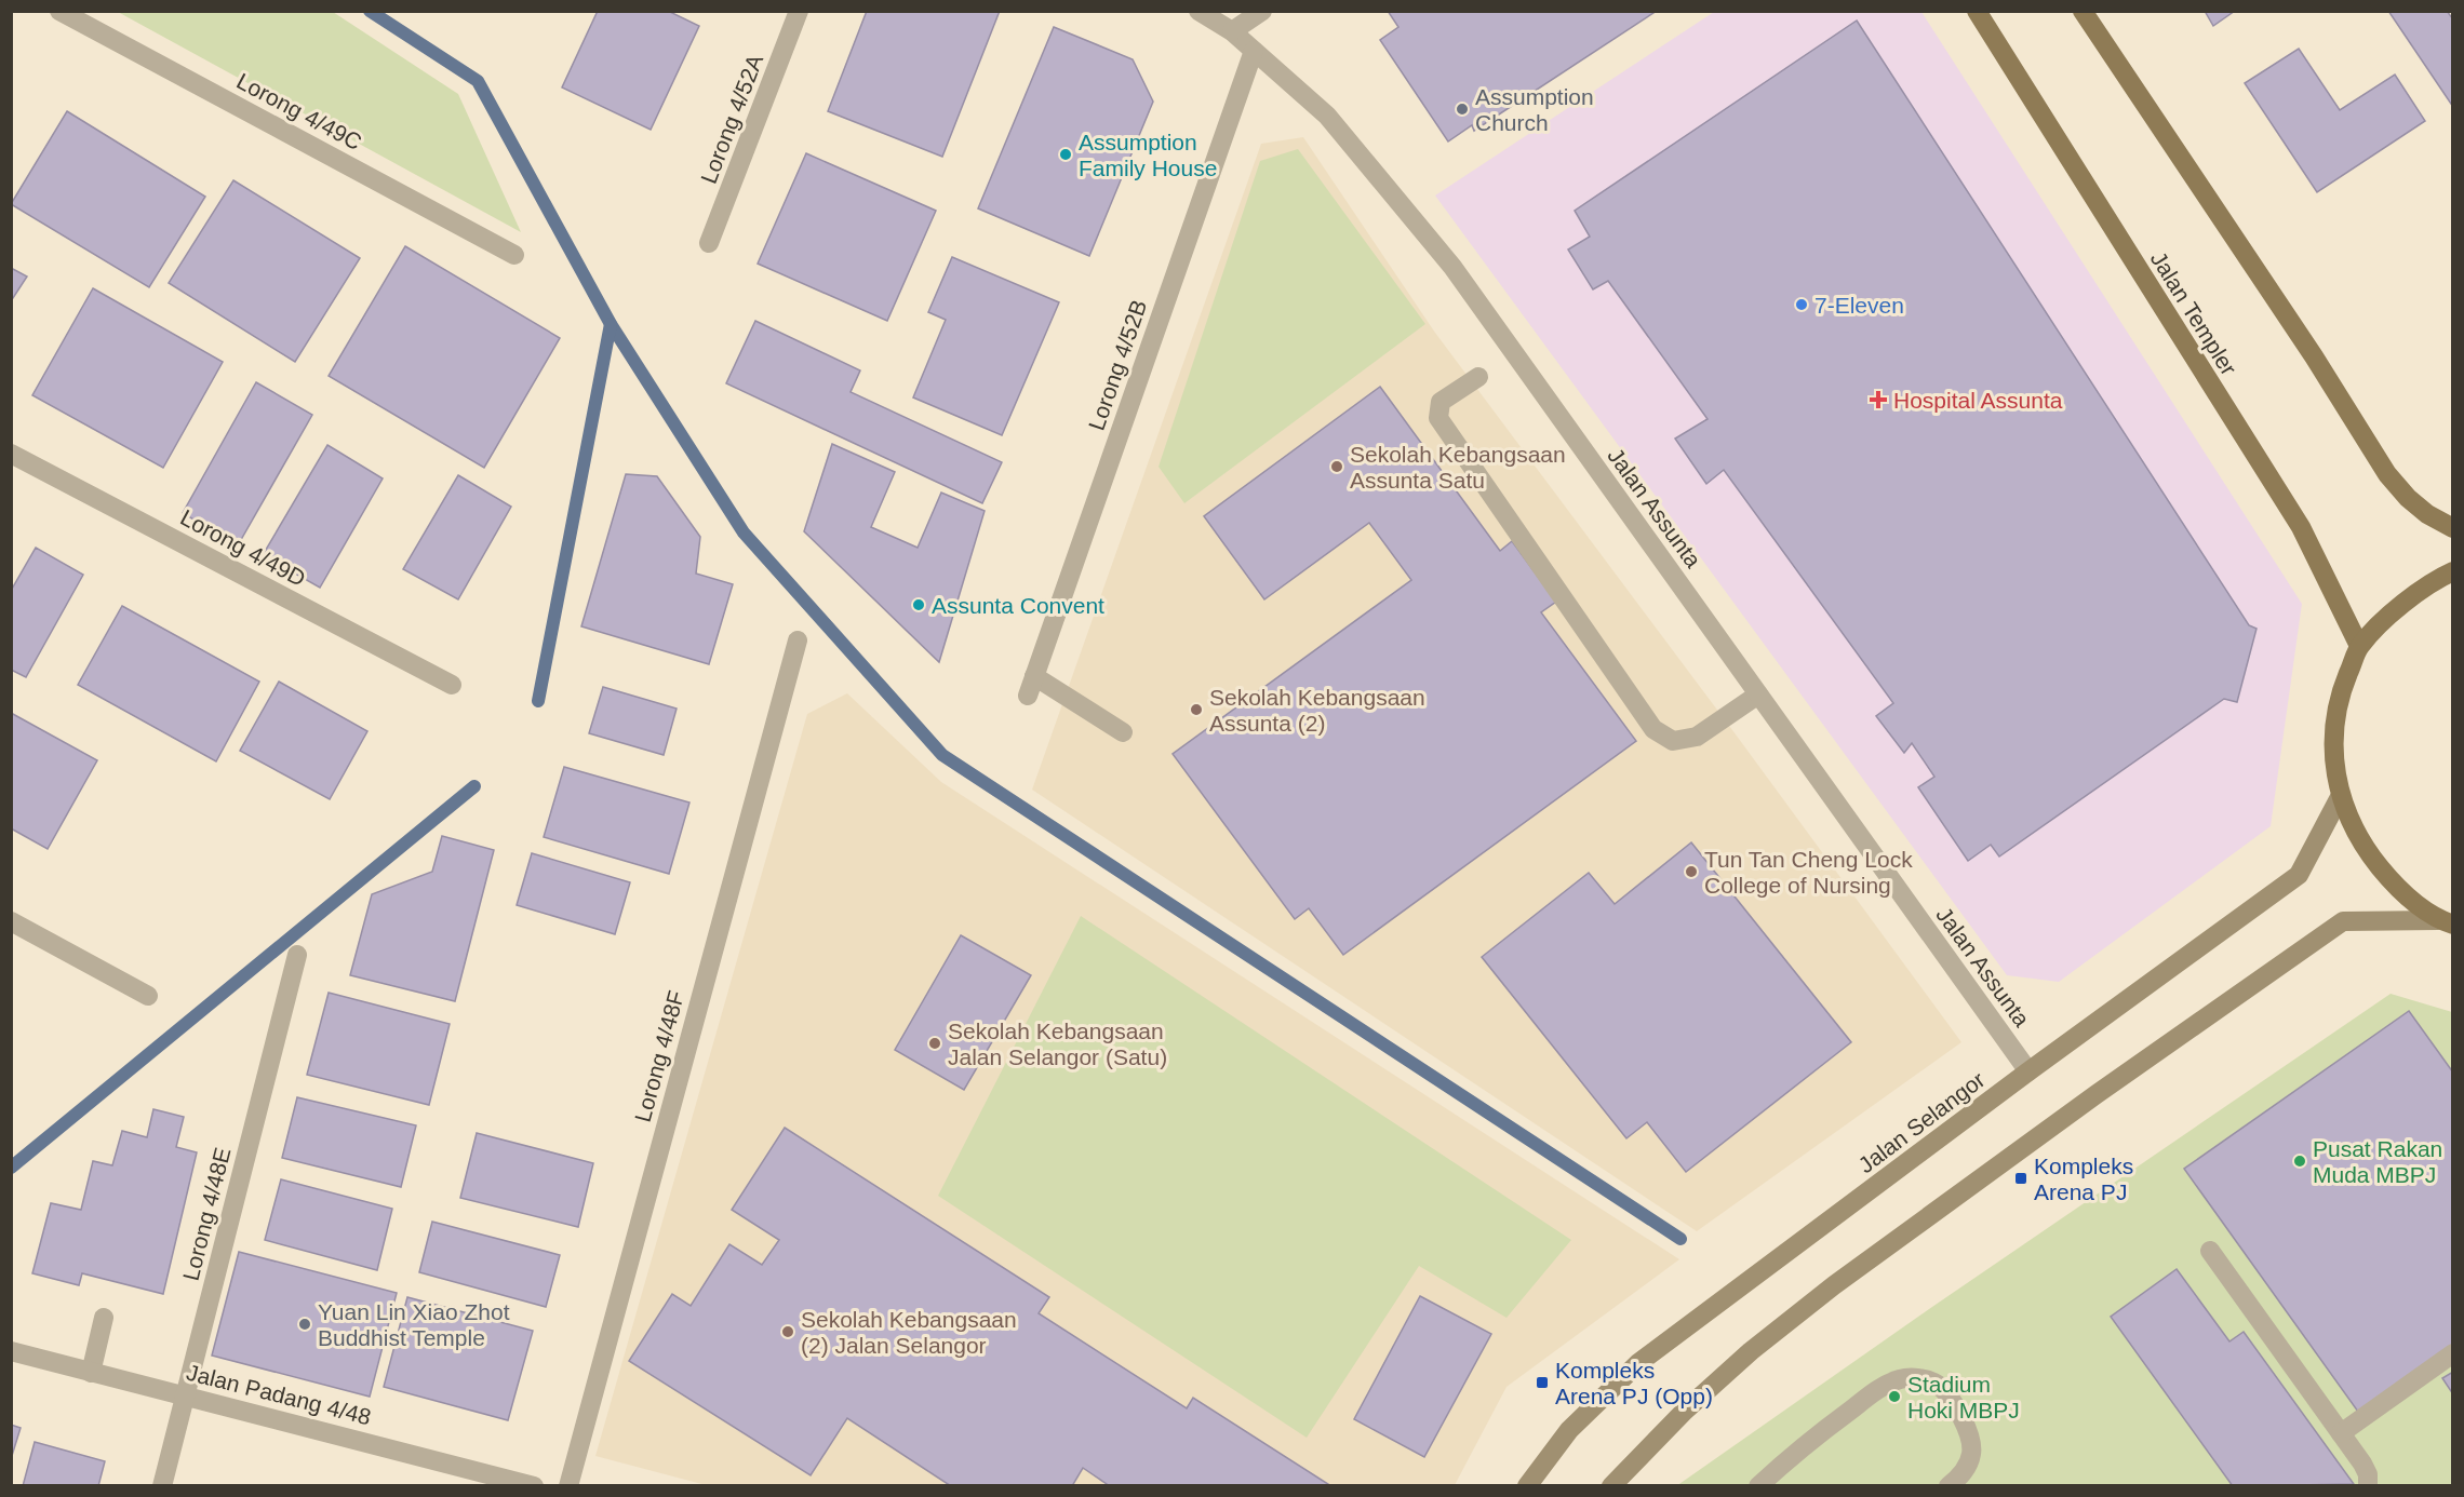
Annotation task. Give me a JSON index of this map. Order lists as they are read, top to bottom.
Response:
{
  "streets": {
    "main road": ["Jalan Templer", "Jalan Selangor"],
    "street": [
      "Lorong 4/49C",
      "Lorong 4/52A",
      "Lorong 4/52B",
      "Jalan Assunta",
      "Lorong 4/49D",
      "Lorong 4/48F",
      "Lorong 4/48E",
      "Jalan Padang 4/48"
    ]
  },
  "crossings": [
    ["Lorong 4/52B", "Jalan Assunta"],
    ["Jalan Assunta", "Jalan Selangor"],
    ["Lorong 4/48E", "Jalan Padang 4/48"]
  ],
  "places": {
    "other": [
      "Assumption Church",
      "Assumption Family House",
      "7-Eleven",
      "Sekolah Kebangsaan Assunta Satu",
      "Assunta Convent",
      "Sekolah Kebangsaan Assunta (2)",
      "Tun Tan Cheng Lock College of Nursing",
      "Sekolah Kebangsaan Jalan Selangor (Satu)",
      "Pusat Rakan Muda MBPJ",
      "Yuan Lin Xiao Zhot Buddhist Temple",
      "Sekolah Kebangsaan (2) Jalan Selangor",
      "Stadium Hoki MBPJ"
    ],
    "health": ["Hospital Assunta"],
    "transit": ["Kompleks Arena PJ", "Kompleks Arena PJ (Opp)"]
  }
}
